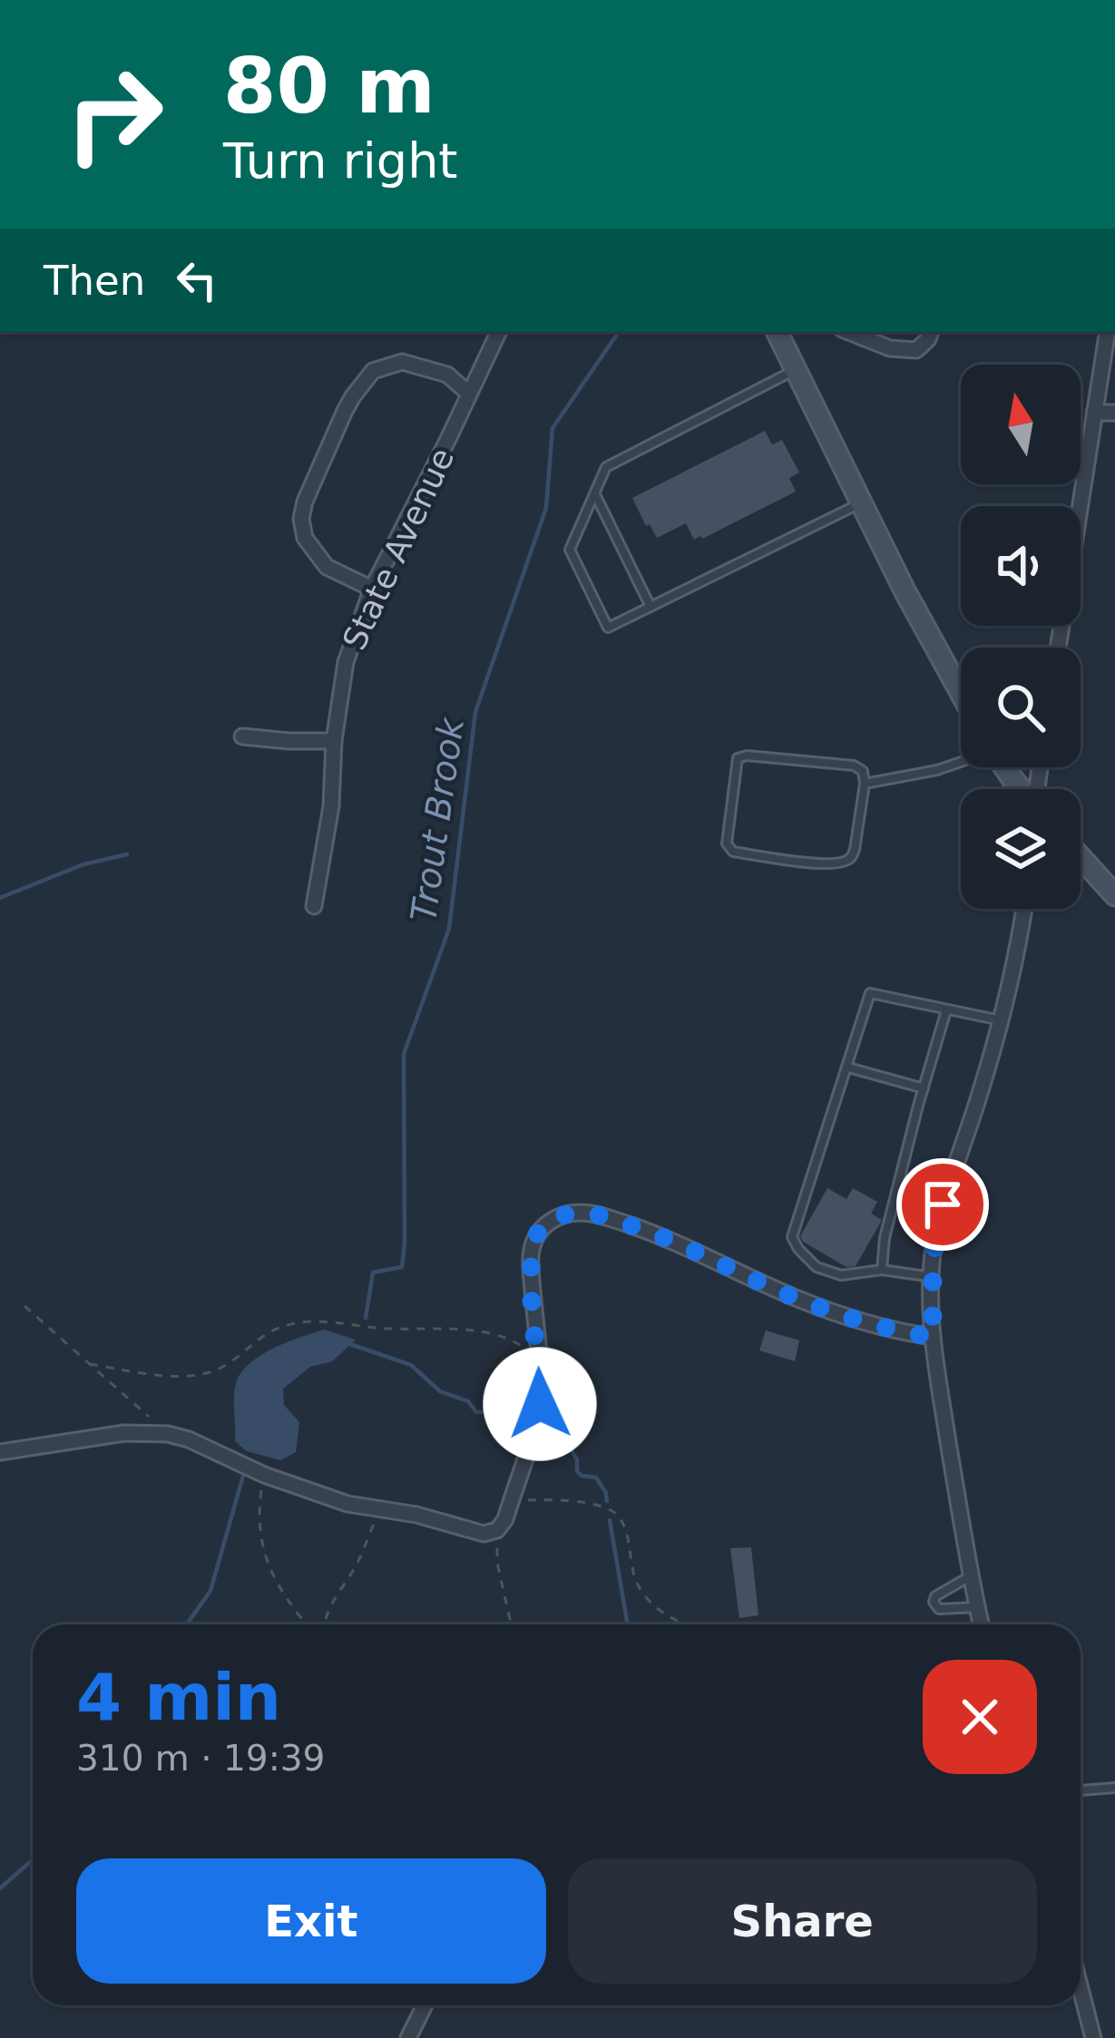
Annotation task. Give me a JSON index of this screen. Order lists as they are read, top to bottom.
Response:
{
  "streets": {
    "street": ["State Avenue"]
  },
  "water": ["Trout Brook"],
  "north": "top",
  "page": {
    "turn": ["80 m", "Turn right"],
    "then": "Then",
    "heading": ["4 min", "310 m · 19:39"],
    "buttons": ["Exit", "Share"]
  }
}
